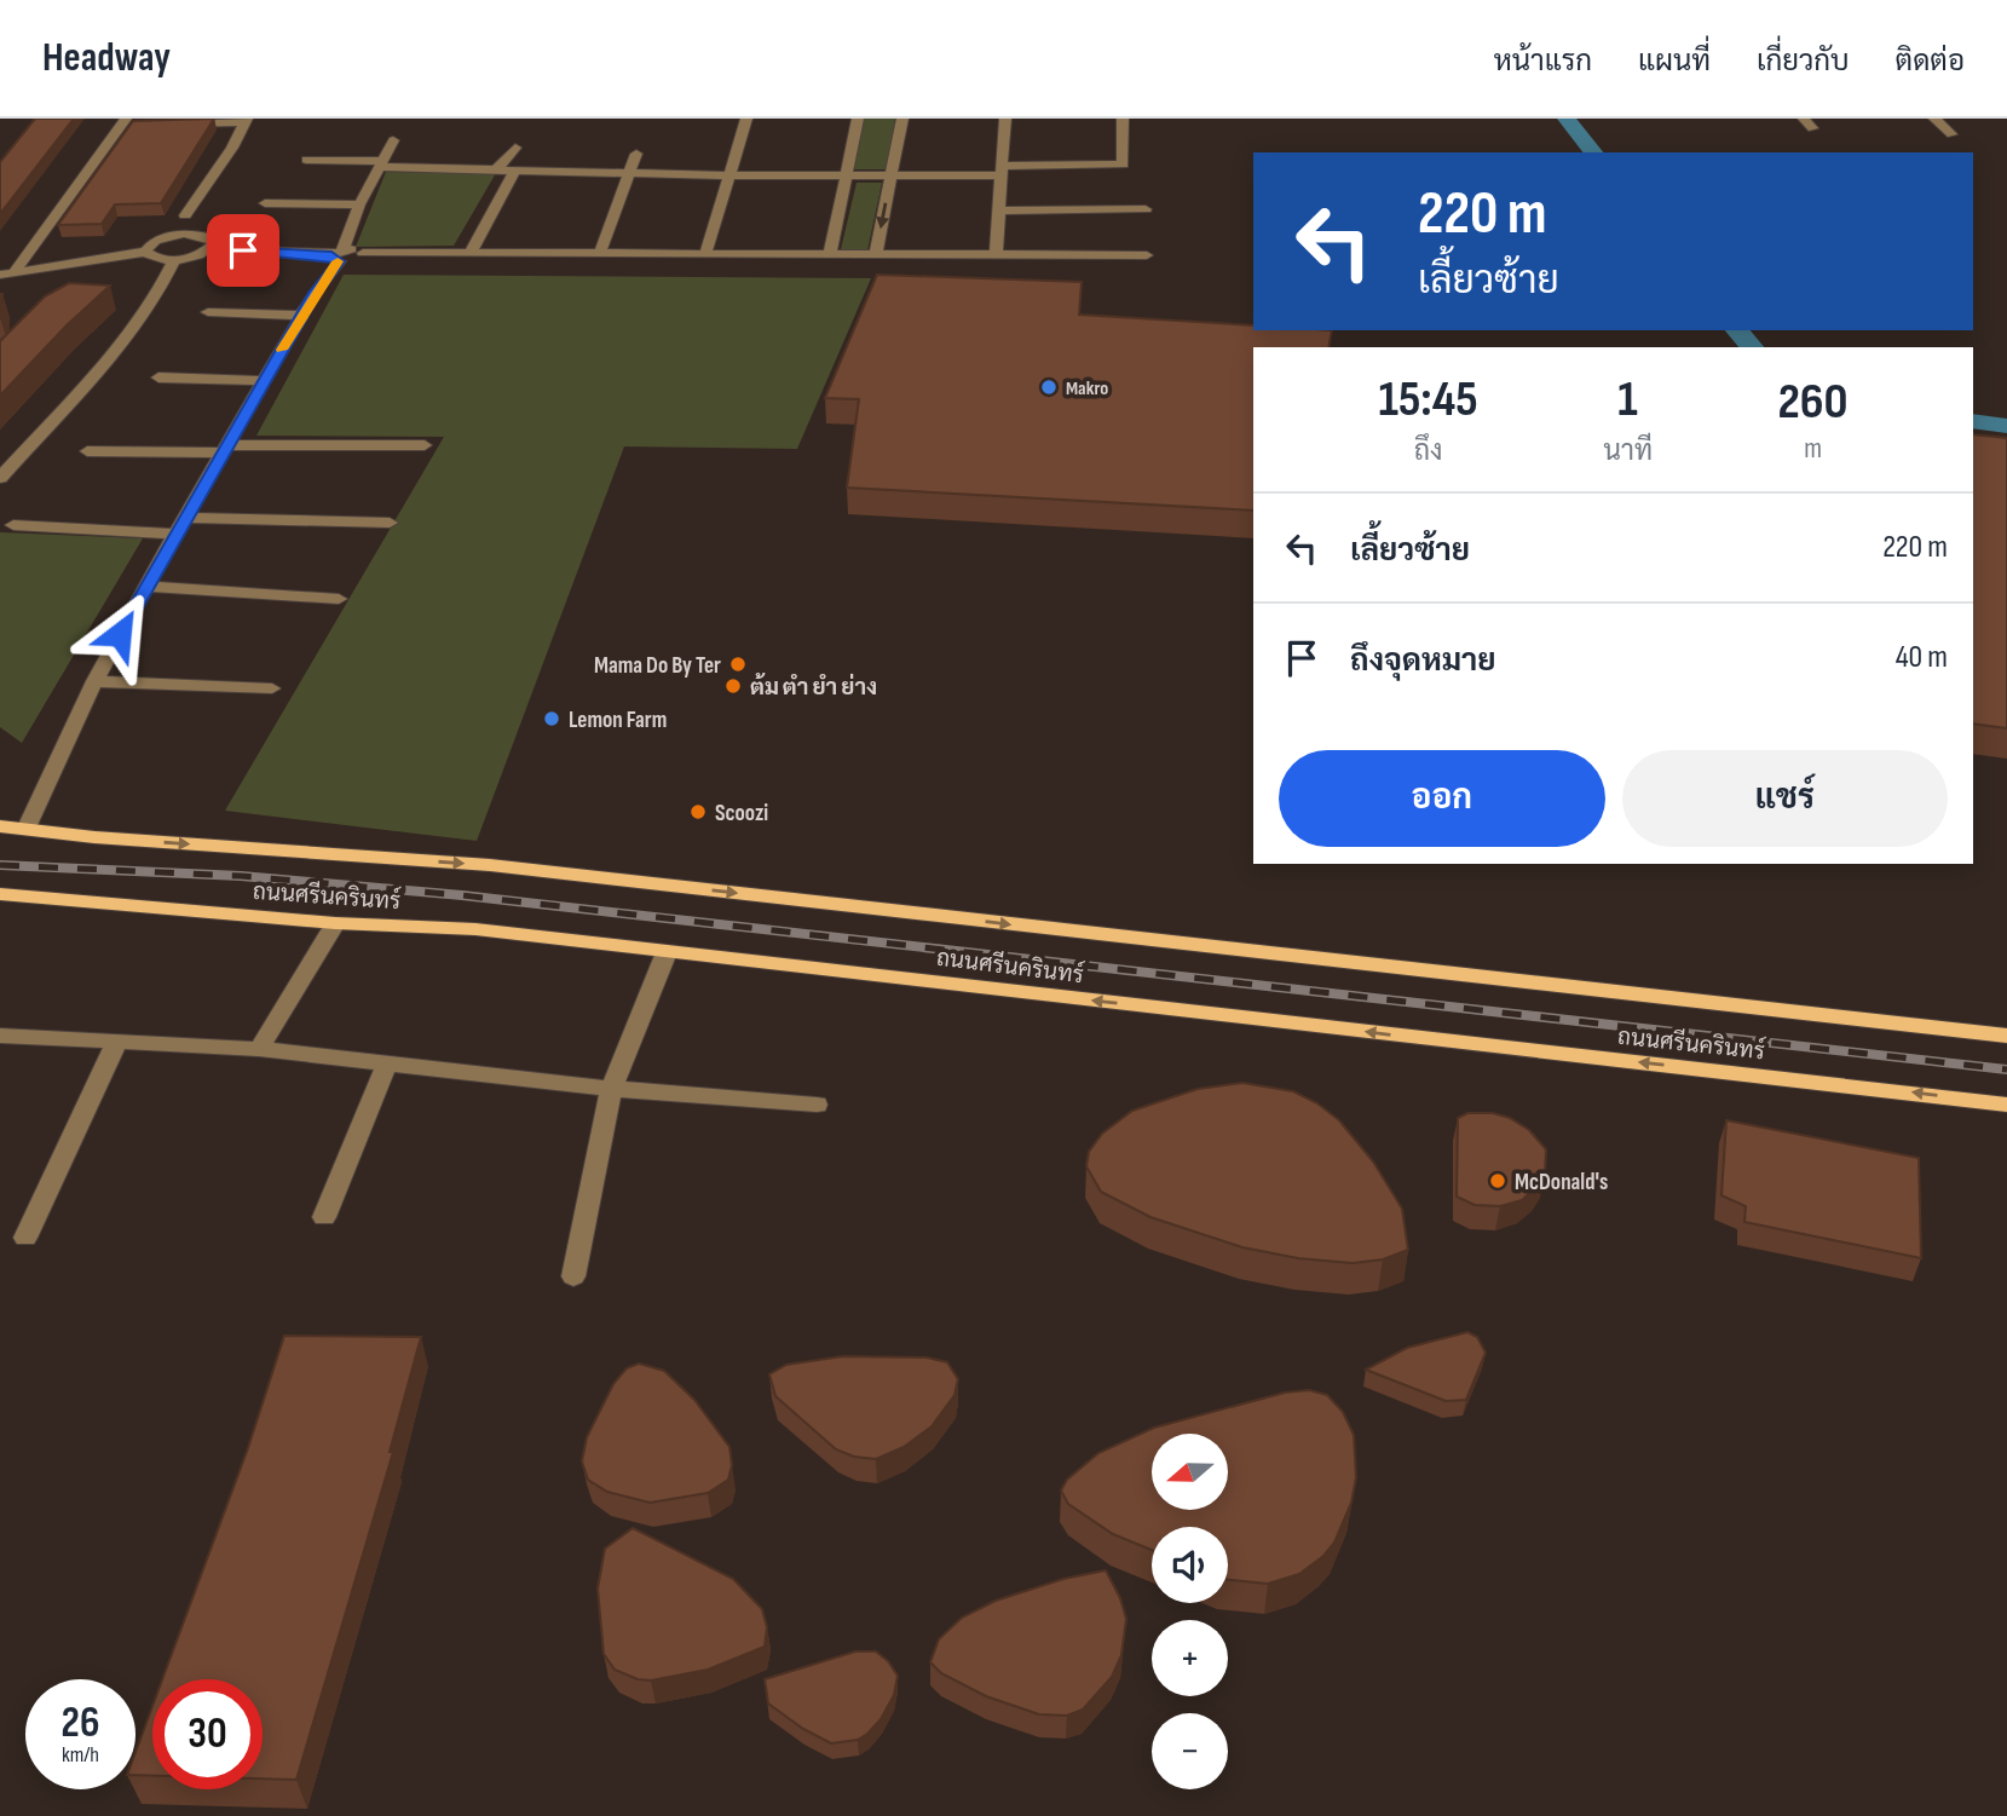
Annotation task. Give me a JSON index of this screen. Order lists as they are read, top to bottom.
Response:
{
  "streets": {
    "main road": ["ถนนศรีนครินทร์"]
  },
  "places": [
    "Makro",
    "Mama Do By Ter",
    "ต้ม ตำ ยำ ย่าง",
    "Lemon Farm",
    "Scoozi",
    "McDonald's"
  ],
  "north": "left",
  "page": {
    "header": "Headway",
    "nav": [
      "หน้าแรก",
      "แผนที่",
      "เกี่ยวกับ",
      "ติดต่อ"
    ],
    "turn": ["220 m", "เลี้ยวซ้าย"],
    "eta": [
      "15:45",
      "ถึง",
      "1",
      "นาที",
      "260",
      "m"
    ],
    "list": [
      {
        "name": "เลี้ยวซ้าย",
        "value": "220 m"
      },
      {
        "name": "ถึงจุดหมาย",
        "value": "40 m"
      }
    ],
    "buttons": ["ออก", "แชร์"],
    "map_buttons": ["+", "−"],
    "speed": "26 km/h",
    "limit": "30"
  }
}
